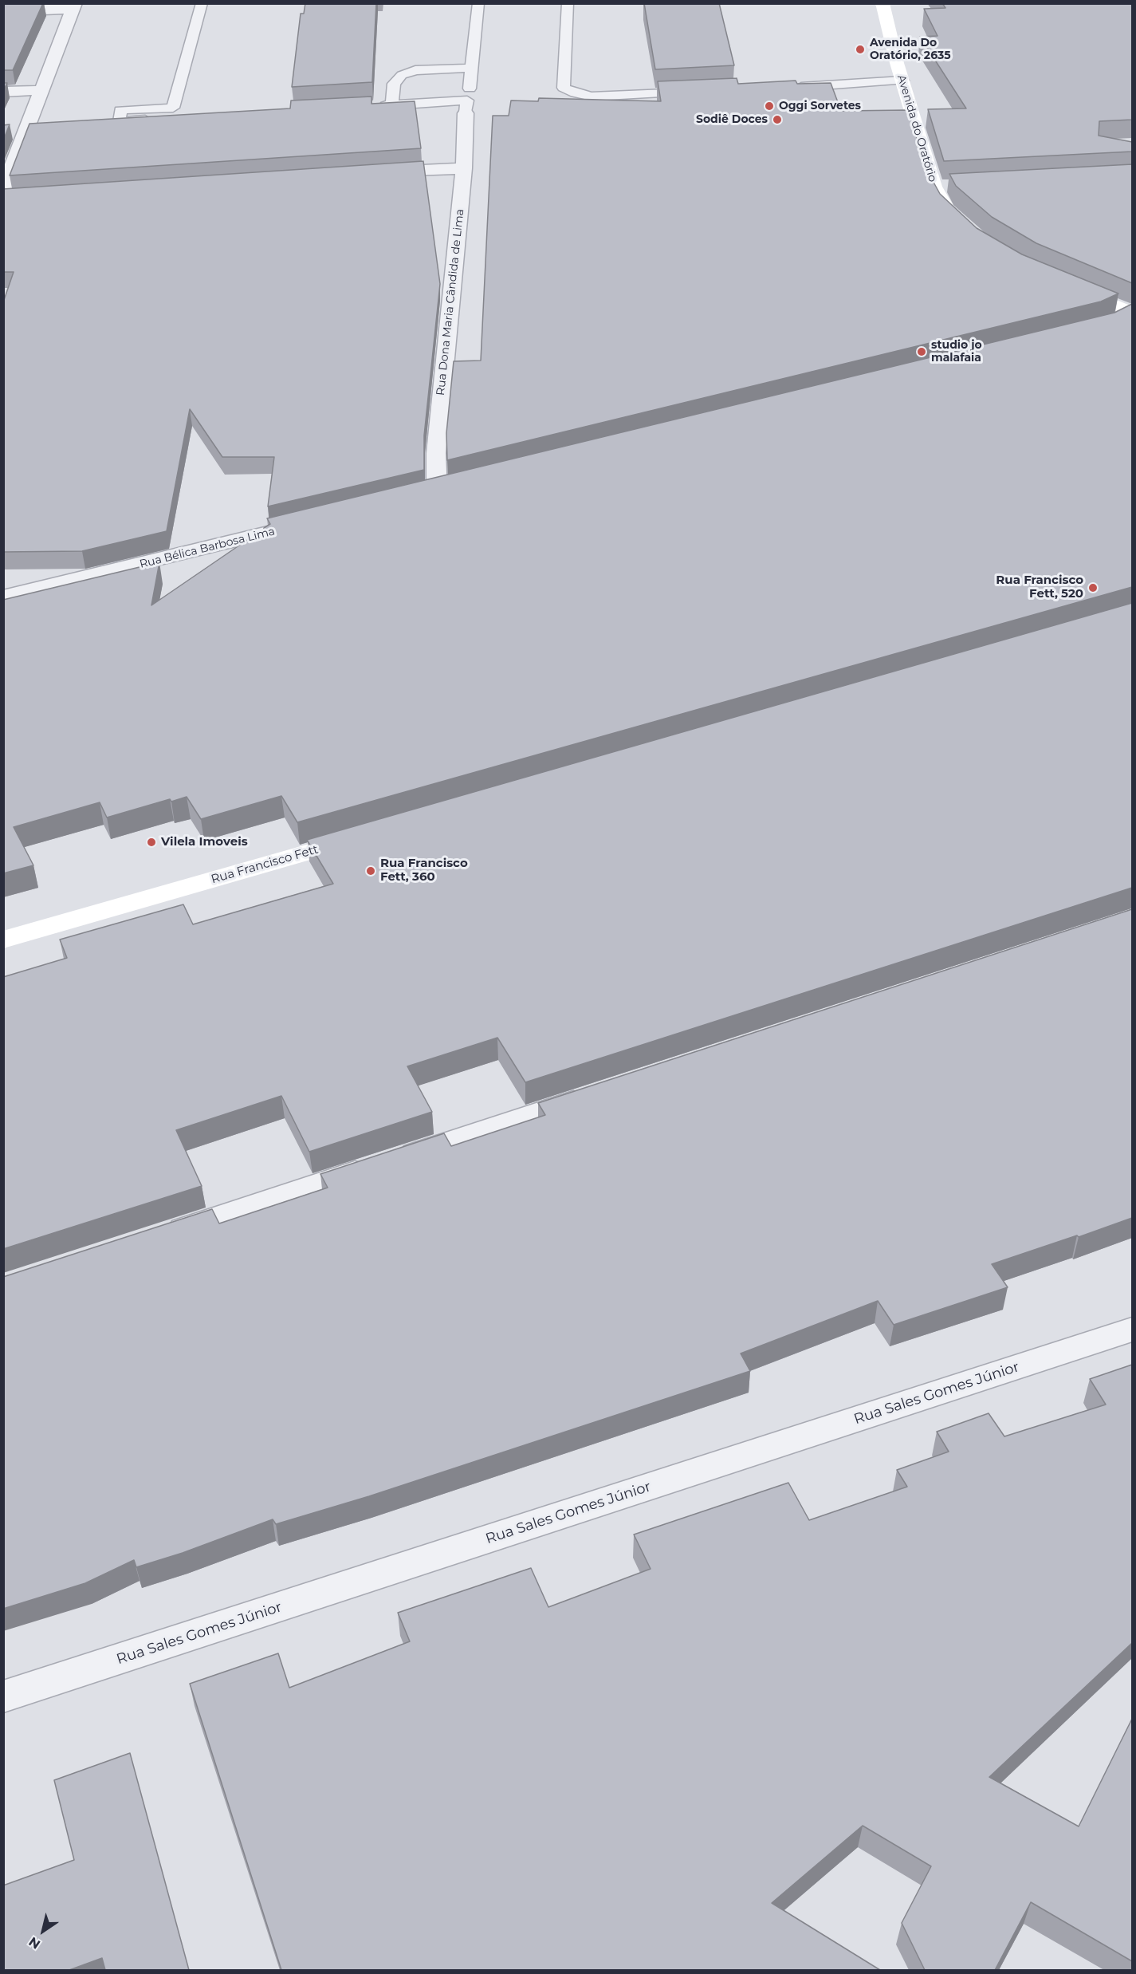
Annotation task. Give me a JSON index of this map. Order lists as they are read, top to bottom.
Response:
{
  "streets": {
    "main road": ["Avenida do Oratório", "Rua Francisco Fett"],
    "street": ["Rua Dona Maria Cândida de Lima", "Rua Bélica Barbosa Lima", "Rua Sales Gomes Júnior"]
  },
  "places": [
    "Avenida Do Oratório, 2635",
    "Oggi Sorvetes",
    "Sodiê Doces",
    "studio jo malafaia",
    "Rua Francisco Fett, 520",
    "Vilela Imoveis",
    "Rua Francisco Fett, 360"
  ],
  "north": "bottom left"
}
